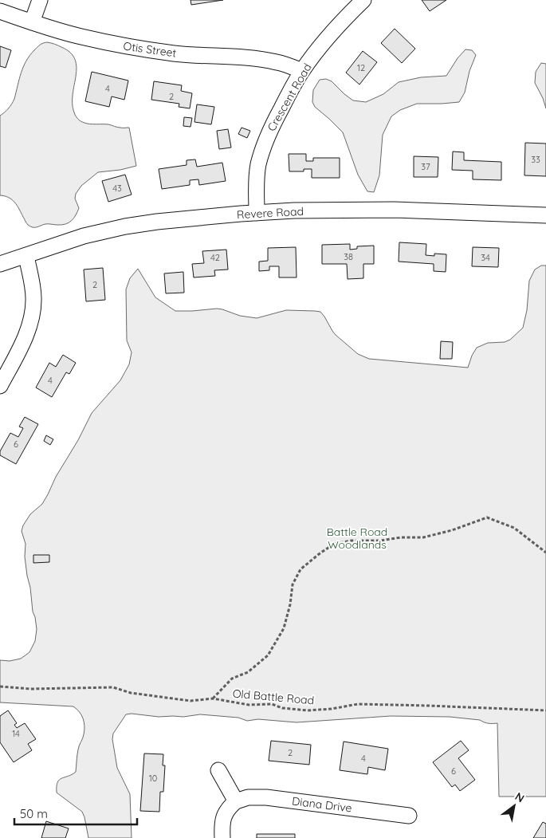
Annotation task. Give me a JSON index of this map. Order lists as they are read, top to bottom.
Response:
{
  "streets": {
    "street": [
      "Otis Street",
      "Crescent Road",
      "Revere Road",
      "Diana Drive"
    ],
    "path": ["Old Battle Road"]
  },
  "crossings": [
    ["Otis Street", "Crescent Road"],
    ["Crescent Road", "Revere Road"]
  ],
  "parks": ["Battle Road Woodlands"],
  "house_numbers": [
    "12",
    "4",
    "2",
    "33",
    "37",
    "43",
    "38",
    "42",
    "34",
    "2",
    "4",
    "6",
    "14",
    "2",
    "4",
    "6",
    "10"
  ],
  "scale_bar": "50 m",
  "north": "top right"
}
